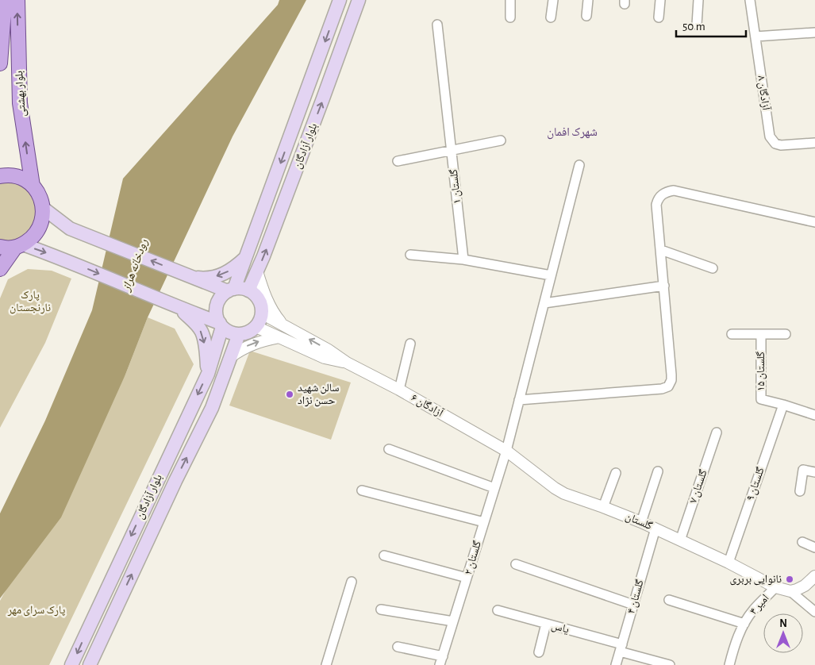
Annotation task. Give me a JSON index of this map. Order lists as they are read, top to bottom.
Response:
{
  "streets": {
    "main road": ["بلوار بهشتی", "بلوار آزادگان"],
    "street": [
      "آزادگان ۸",
      "گلستان ۱",
      "گلستان ۱۵",
      "آزادگان ۶",
      "گلستان ۹",
      "گلستان ۷",
      "گلستان",
      "گلستان ۲",
      "گلستان ۴",
      "امیر ۴",
      "یاس"
    ]
  },
  "crossings": [
    ["بلوار آزادگان", "آزادگان ۶"],
    ["گلستان ۱۵", "گلستان ۹"],
    ["آزادگان ۶", "گلستان"],
    ["آزادگان ۶", "گلستان ۲"],
    ["گلستان ۹", "گلستان"],
    ["گلستان ۷", "گلستان"],
    ["گلستان", "گلستان ۲"],
    ["گلستان", "گلستان ۴"],
    ["گلستان", "امیر ۴"],
    ["گلستان ۴", "یاس"]
  ],
  "districts": ["شهرک افمان"],
  "water": ["رودخانه هراز"],
  "parks": ["پارک نارنجستان", "پارک سرای مهر"],
  "places": ["سالن شهید حسن نژاد", "نانوایی بربری"],
  "scale_bar": "50 m",
  "north": "top"
}
